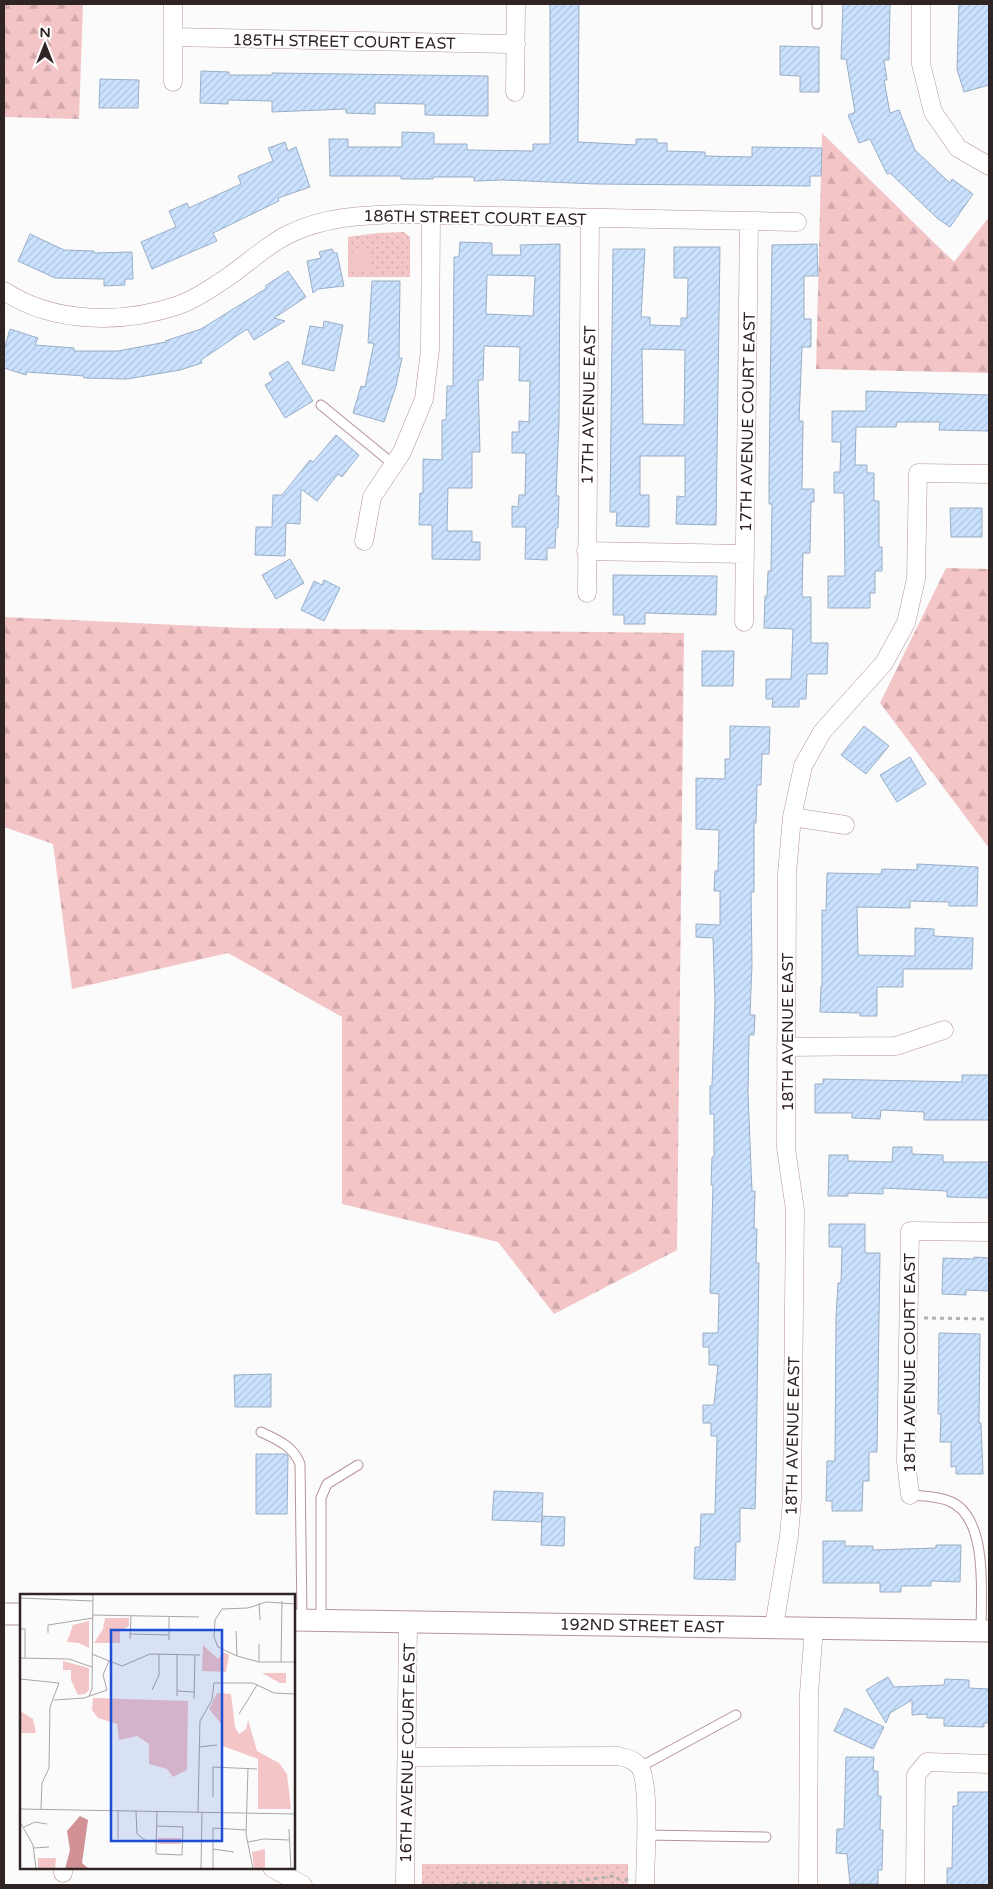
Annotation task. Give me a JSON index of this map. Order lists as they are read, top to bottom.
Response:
{
  "streets": {
    "street": [
      "185TH STREET COURT EAST",
      "186TH STREET COURT EAST",
      "17TH AVENUE EAST",
      "17TH AVENUE COURT EAST",
      "18TH AVENUE EAST",
      "18TH AVENUE COURT EAST",
      "192ND STREET EAST",
      "16TH AVENUE COURT EAST"
    ]
  },
  "crossings": [
    ["186TH STREET COURT EAST", "17TH AVENUE EAST"],
    ["186TH STREET COURT EAST", "17TH AVENUE COURT EAST"],
    ["18TH AVENUE EAST", "192ND STREET EAST"],
    ["192ND STREET EAST", "16TH AVENUE COURT EAST"]
  ],
  "north": "top"
}
